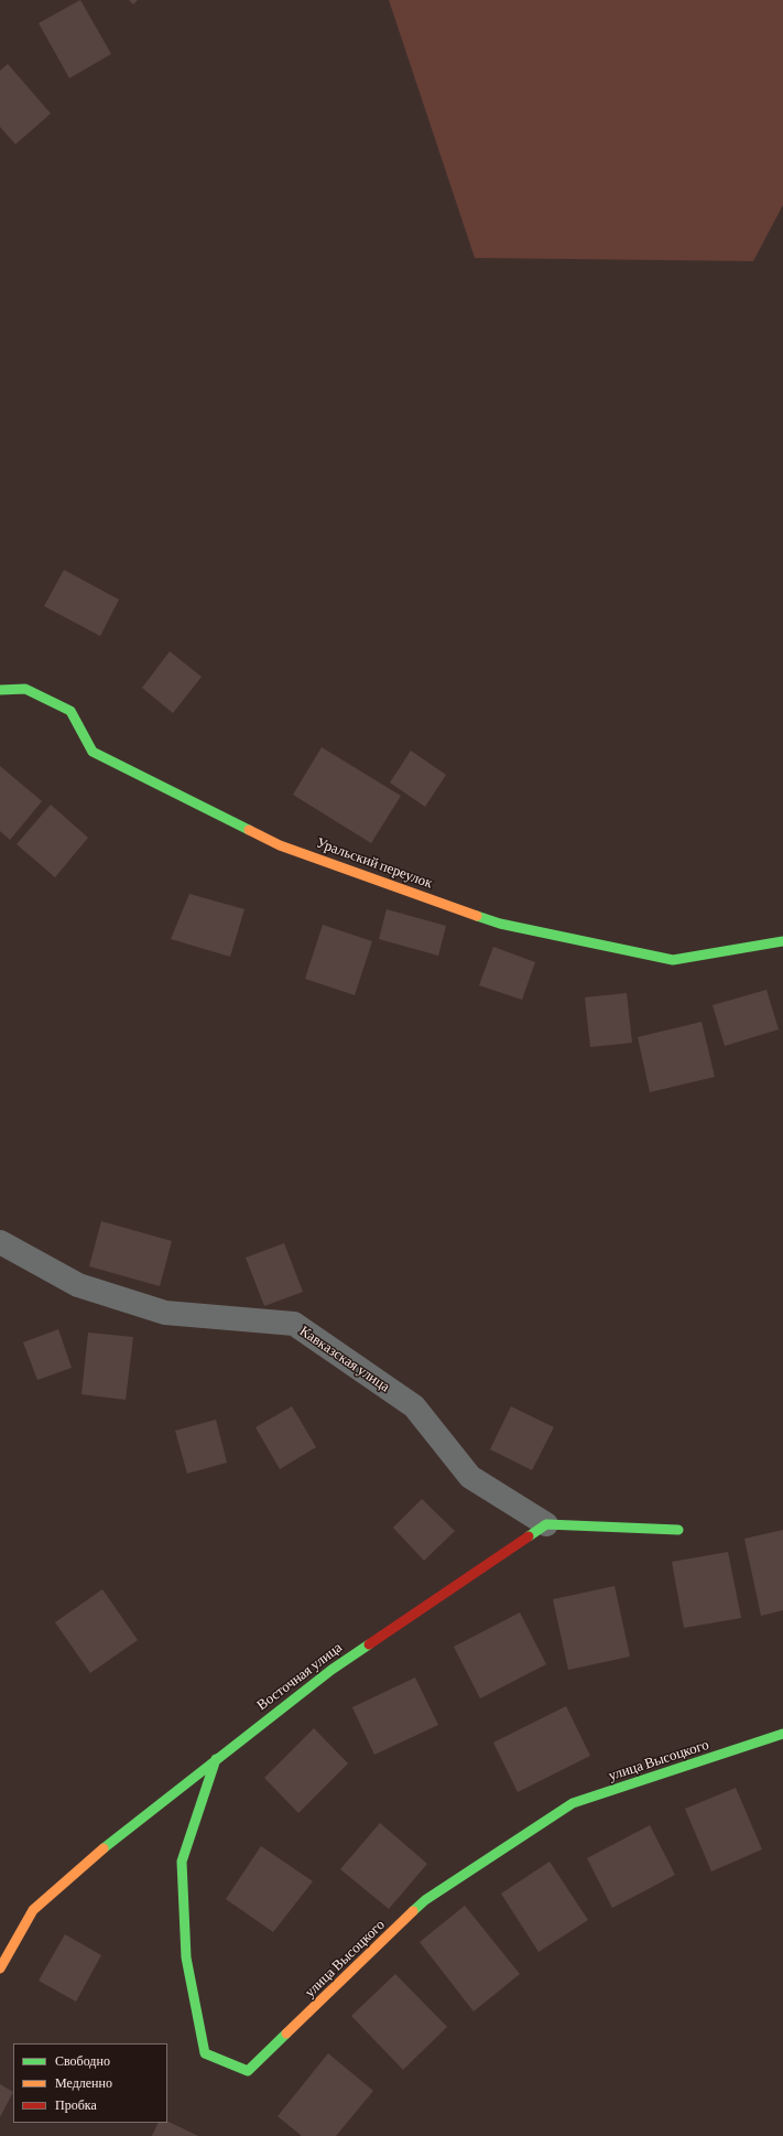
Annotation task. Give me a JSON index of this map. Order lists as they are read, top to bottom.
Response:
{
  "streets": {
    "street": [
      "Уральский переулок",
      "Кавказская улица",
      "Восточная улица",
      "улица Высоцкого"
    ]
  },
  "crossings": [
    ["Кавказская улица", "Восточная улица"],
    ["Восточная улица", "улица Высоцкого"]
  ],
  "legend": ["Свободно", "Медленно", "Пробка"]
}
